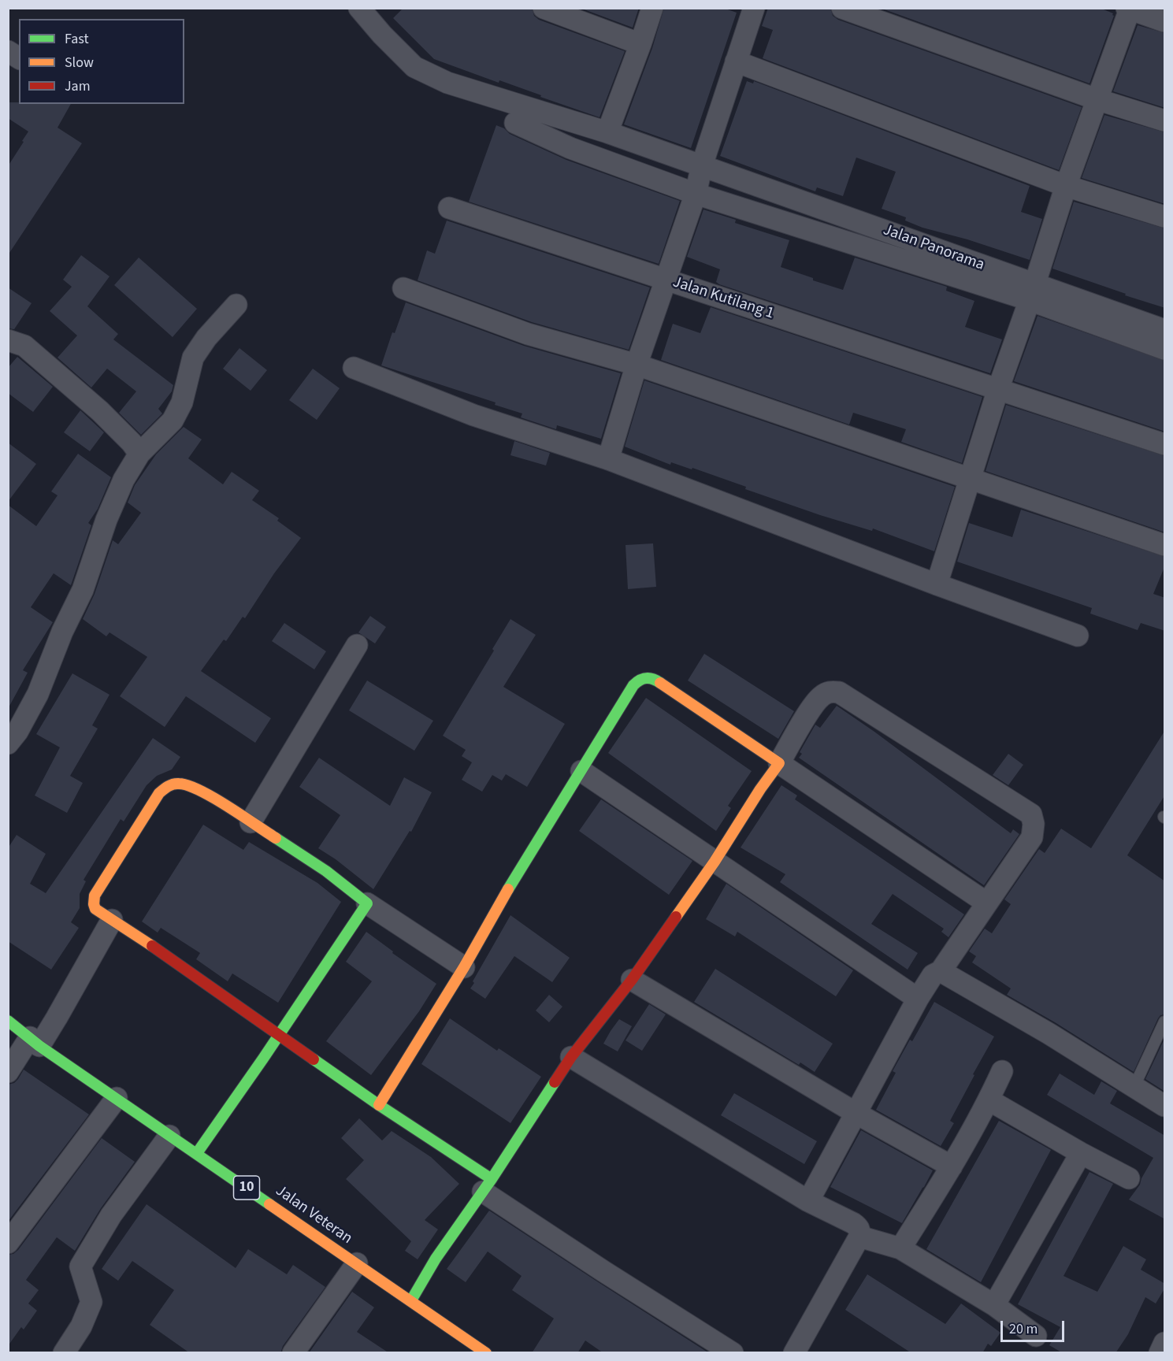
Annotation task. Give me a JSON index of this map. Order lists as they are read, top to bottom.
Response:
{
  "streets": {
    "main road": ["10", "Jalan Veteran"],
    "street": ["Jalan Panorama", "Jalan Kutilang 1"]
  },
  "legend": ["Fast", "Slow", "Jam"],
  "scale_bar": "20 m"
}
